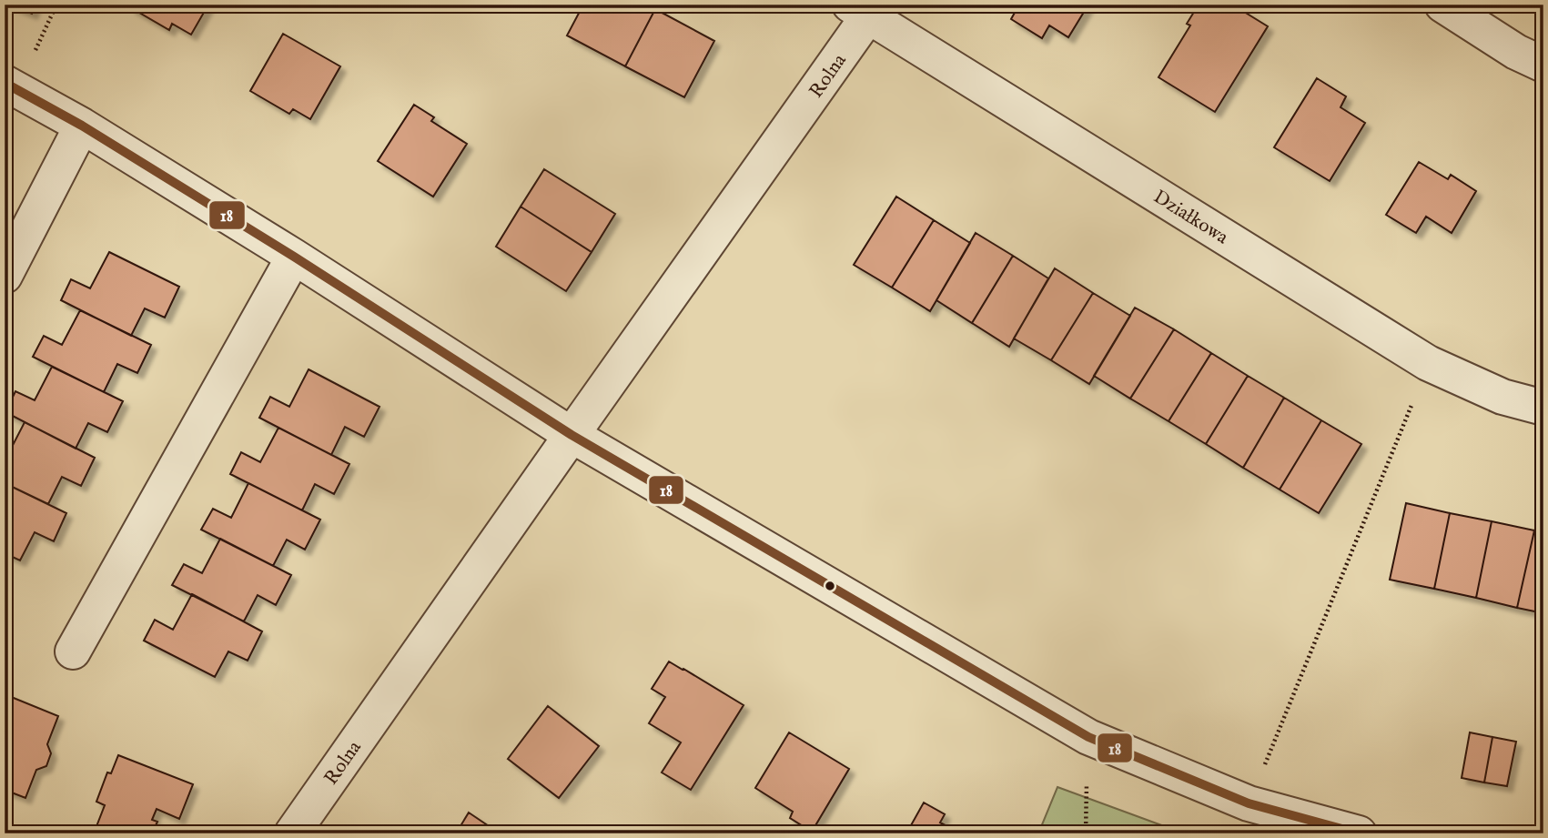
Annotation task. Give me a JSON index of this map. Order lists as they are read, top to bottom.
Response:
{
  "streets": {
    "street": ["Rolna", "Działkowa"]
  },
  "crossings": [
    ["Rolna", "Działkowa"]
  ],
  "lines": ["transit line 18"]
}
